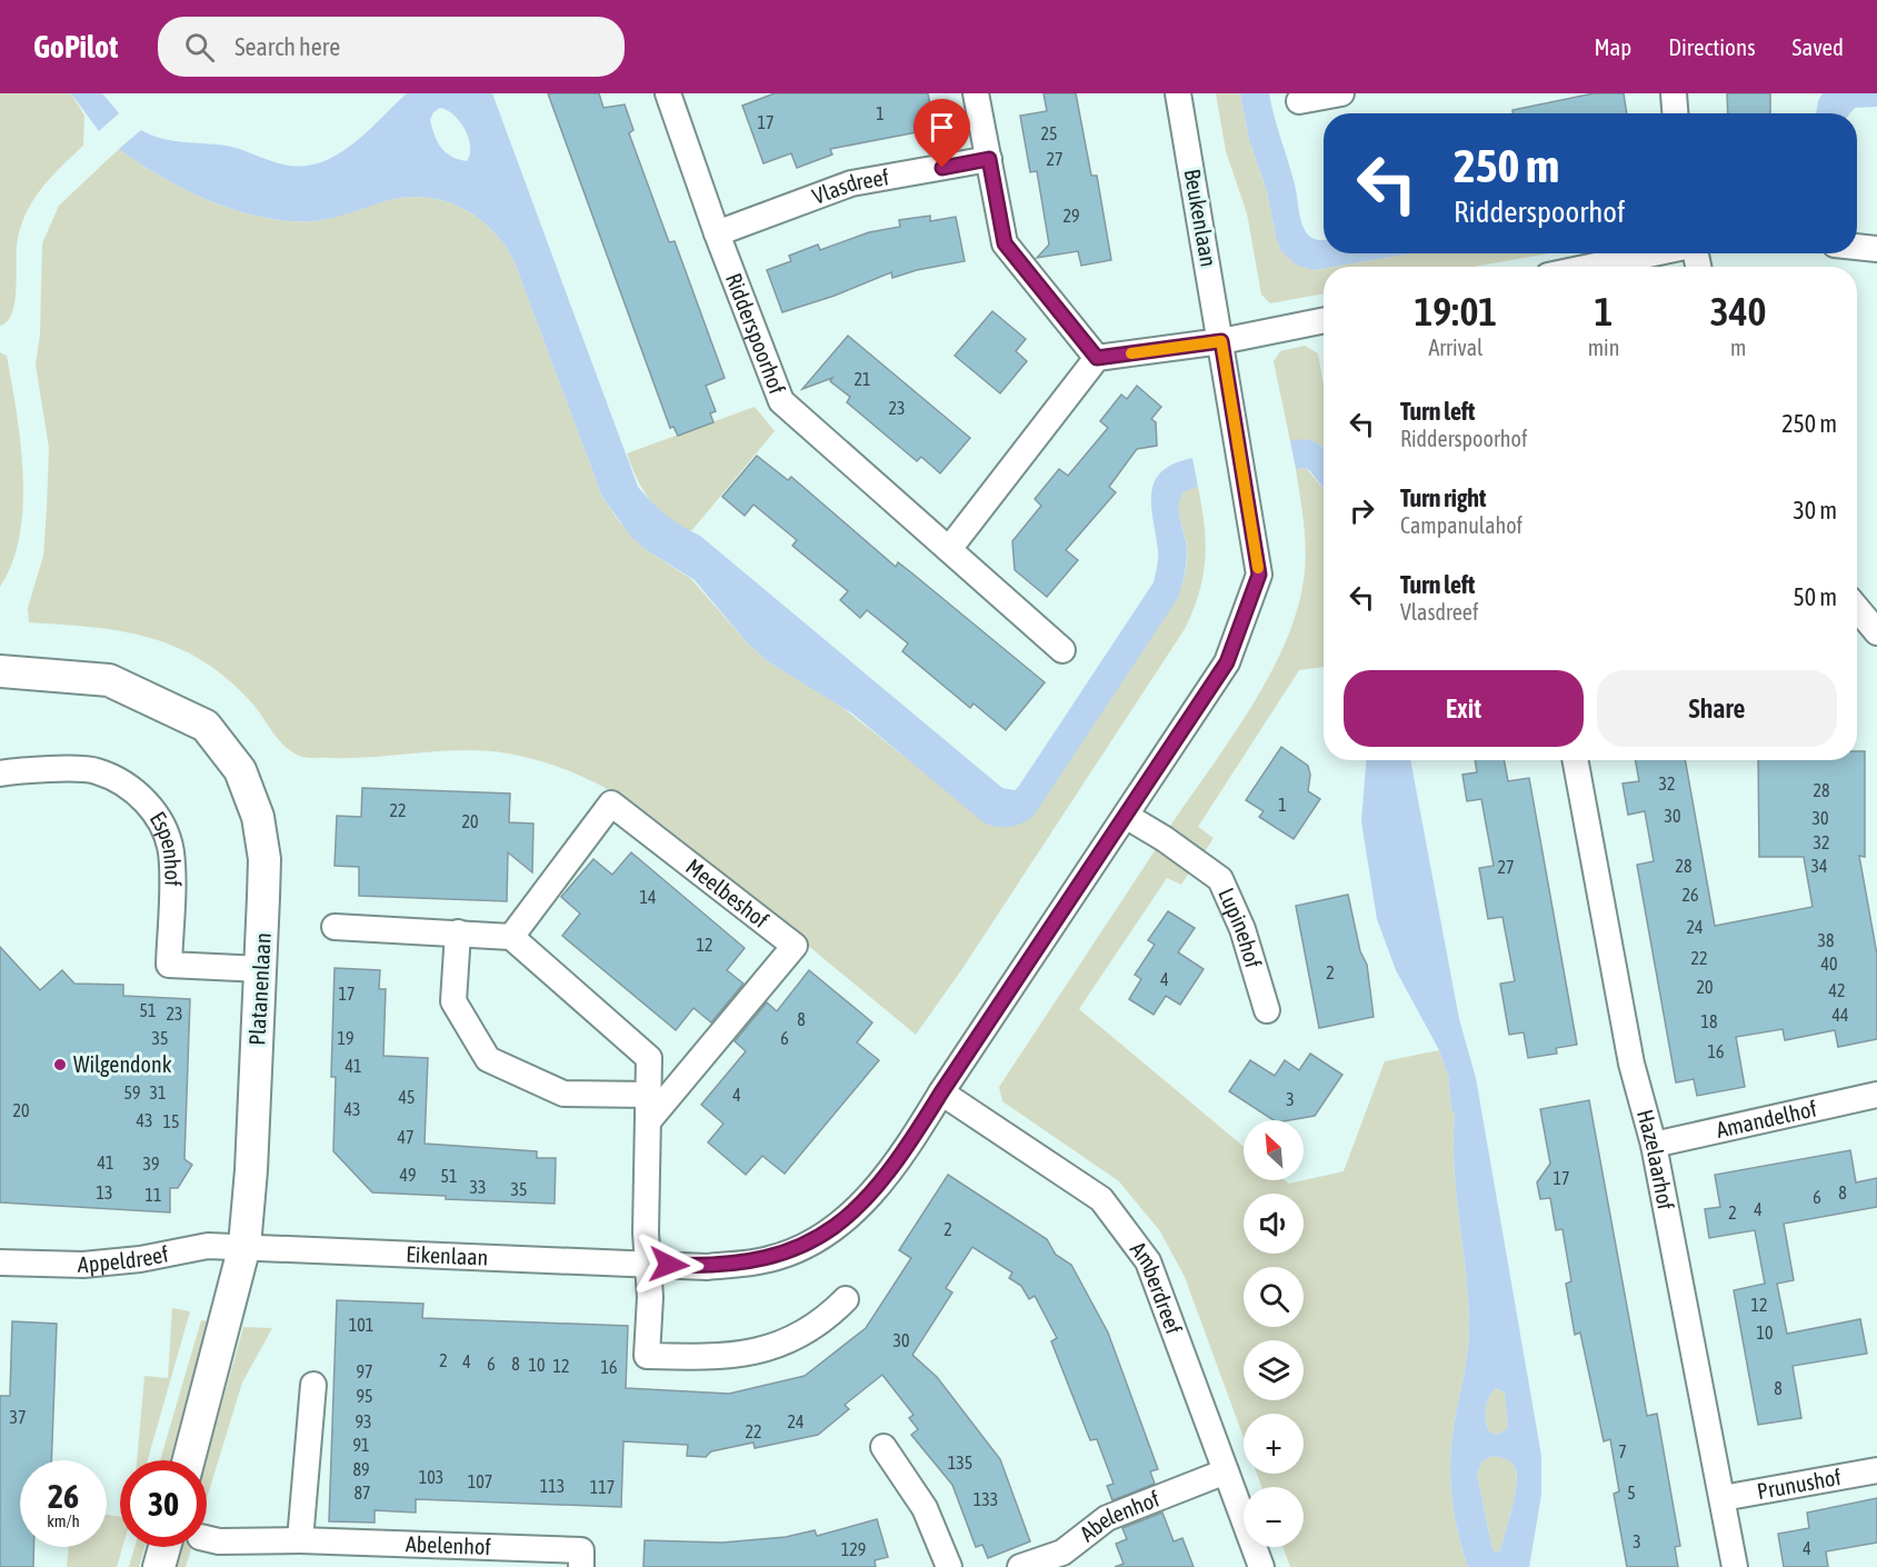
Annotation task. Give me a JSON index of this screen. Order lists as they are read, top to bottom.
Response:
{
  "streets": {
    "street": [
      "Vlasdreef",
      "Beukenlaan",
      "Ridderspoorhof",
      "Espenhof",
      "Meelbeshof",
      "Lupinehof",
      "Platanenlaan",
      "Amandelhof",
      "Hazelaarhof",
      "Eikenlaan",
      "Appeldreef",
      "Amberdreef",
      "Prunushof",
      "Abelenhof"
    ]
  },
  "crossings": [
    ["Vlasdreef", "Ridderspoorhof"],
    ["Beukenlaan", "Eikenlaan"],
    ["Espenhof", "Platanenlaan"],
    ["Lupinehof", "Eikenlaan"],
    ["Platanenlaan", "Eikenlaan"],
    ["Platanenlaan", "Appeldreef"],
    ["Amandelhof", "Hazelaarhof"],
    ["Hazelaarhof", "Prunushof"],
    ["Eikenlaan", "Appeldreef"],
    ["Eikenlaan", "Amberdreef"],
    ["Amberdreef", "Abelenhof"]
  ],
  "places": ["Wilgendonk"],
  "house_numbers": [
    "1",
    "17",
    "25",
    "27",
    "29",
    "21",
    "23",
    "32",
    "28",
    "1",
    "22",
    "30",
    "30",
    "20",
    "32",
    "28",
    "34",
    "27",
    "26",
    "14",
    "24",
    "38",
    "12",
    "22",
    "40",
    "2",
    "4",
    "20",
    "42",
    "17",
    "51",
    "23",
    "44",
    "8",
    "18",
    "35",
    "19",
    "6",
    "16",
    "41",
    "59",
    "31",
    "4",
    "45",
    "3",
    "43",
    "20",
    "43",
    "15",
    "47",
    "41",
    "39",
    "49",
    "51",
    "17",
    "33",
    "35",
    "13",
    "8",
    "11",
    "6",
    "4",
    "2",
    "2",
    "12",
    "101",
    "10",
    "30",
    "2",
    "4",
    "6",
    "8",
    "10",
    "12",
    "16",
    "97",
    "8",
    "95",
    "37",
    "93",
    "24",
    "22",
    "91",
    "7",
    "135",
    "89",
    "103",
    "107",
    "113",
    "117",
    "87",
    "5",
    "133",
    "3",
    "4",
    "129"
  ],
  "north": "top left",
  "page": {
    "header": "GoPilot",
    "search": "Search here",
    "nav": ["Map", "Directions", "Saved"],
    "turn": ["250 m", "Ridderspoorhof"],
    "eta": [
      "19:01",
      "Arrival",
      "1",
      "min",
      "340",
      "m"
    ],
    "list": [
      {
        "name": "Turn left",
        "note": "Ridderspoorhof",
        "value": "250 m"
      },
      {
        "name": "Turn right",
        "note": "Campanulahof",
        "value": "30 m"
      },
      {
        "name": "Turn left",
        "note": "Vlasdreef",
        "value": "50 m"
      }
    ],
    "buttons": ["Exit", "Share"],
    "map_buttons": ["+", "−"],
    "speed": "26 km/h",
    "limit": "30"
  }
}
